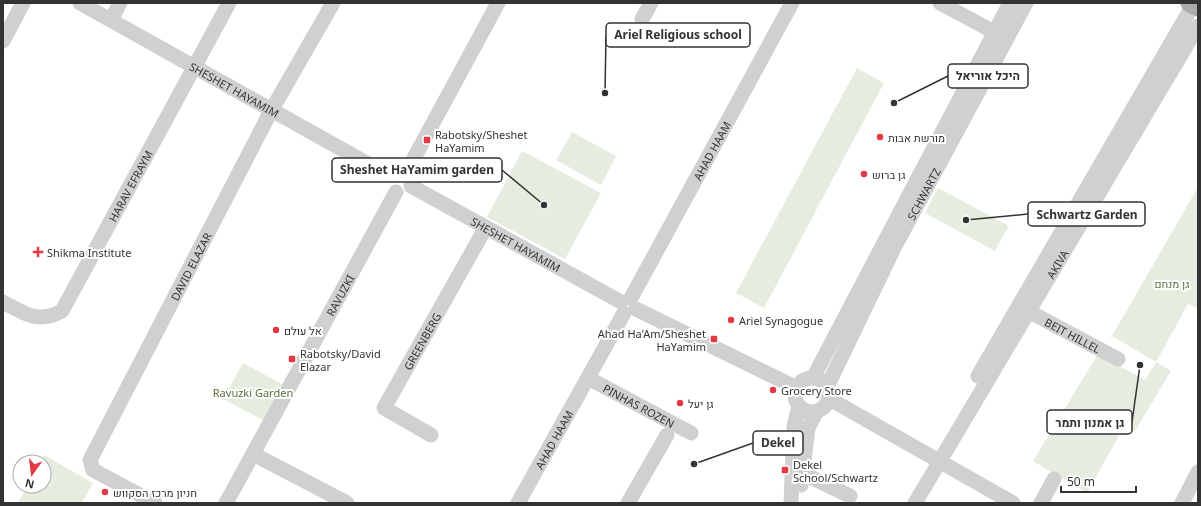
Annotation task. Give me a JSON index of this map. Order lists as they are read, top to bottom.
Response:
{
  "streets": {
    "street": [
      "SHESHET HAYAMIM",
      "AHAD HAAM",
      "HARAV EFRAYM",
      "SCHWARTZ",
      "AKIVA",
      "DAVID ELAZAR",
      "RAVUZKI",
      "BEIT HILLEL",
      "GREENBERG",
      "PINHAS ROZEN"
    ]
  },
  "crossings": [
    ["SHESHET HAYAMIM", "AHAD HAAM"],
    ["SHESHET HAYAMIM", "HARAV EFRAYM"],
    ["SHESHET HAYAMIM", "SCHWARTZ"],
    ["SHESHET HAYAMIM", "DAVID ELAZAR"],
    ["SHESHET HAYAMIM", "RAVUZKI"],
    ["SHESHET HAYAMIM", "GREENBERG"],
    ["AHAD HAAM", "PINHAS ROZEN"],
    ["AKIVA", "BEIT HILLEL"]
  ],
  "parks": ["גן מנחם", "Ravuzki Garden"],
  "places": {
    "other": [
      "Ariel Religious school",
      "היכל אוריאל",
      "מורשת אבות",
      "גן ברוש",
      "Sheshet HaYamim garden",
      "Schwartz Garden",
      "Ariel Synagogue",
      "אל עולם",
      "גן אמנון ותמר",
      "Grocery Store",
      "גן יעל",
      "Dekel",
      "חניון מרכז הסקווש"
    ],
    "transit": [
      "Rabotsky/Sheshet HaYamim",
      "Ahad Ha'Am/Sheshet HaYamim",
      "Rabotsky/David Elazar",
      "Dekel School/Schwartz"
    ],
    "health": ["Shikma Institute"]
  },
  "scale_bar": "50 m",
  "north": "bottom"
}
